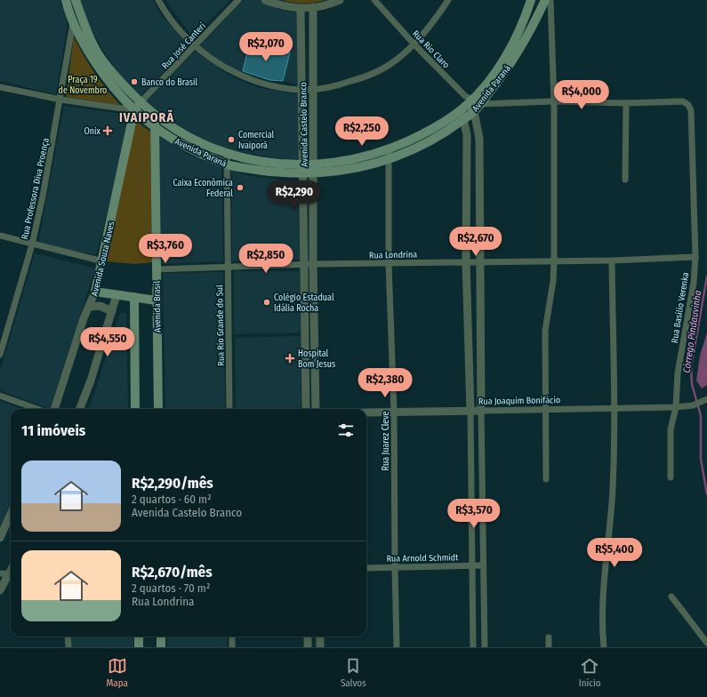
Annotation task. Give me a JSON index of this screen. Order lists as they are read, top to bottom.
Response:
{
  "streets": {
    "main road": ["Avenida Paraná", "Avenida Souza Naves", "Avenida Brasil"],
    "street": [
      "Rua José Canteri",
      "Rua Rio Claro",
      "Avenida Castelo Branco",
      "Rua Professora Diva Proença",
      "Rua Londrina",
      "Rua Basílio Verenka",
      "Rua Rio Grande do Sul",
      "Rua Joaquim Bonifácio",
      "Rua Juarez Cleve",
      "Rua Arnold Schmidt"
    ]
  },
  "crossings": [
    ["Rua José Canteri", "Avenida Paraná"],
    ["Rua José Canteri", "Avenida Souza Naves"],
    ["Rua Rio Claro", "Avenida Paraná"],
    ["Avenida Paraná", "Avenida Castelo Branco"],
    ["Avenida Paraná", "Rua Professora Diva Proença"],
    ["Avenida Paraná", "Avenida Souza Naves"],
    ["Avenida Paraná", "Avenida Brasil"],
    ["Avenida Paraná", "Rua Rio Grande do Sul"],
    ["Avenida Paraná", "Rua Juarez Cleve"],
    ["Avenida Castelo Branco", "Rua Londrina"],
    ["Rua Londrina", "Avenida Brasil"],
    ["Rua Londrina", "Rua Basílio Verenka"],
    ["Rua Londrina", "Rua Rio Grande do Sul"],
    ["Rua Londrina", "Rua Juarez Cleve"],
    ["Rua Basílio Verenka", "Rua Joaquim Bonifácio"],
    ["Rua Joaquim Bonifácio", "Rua Juarez Cleve"],
    ["Rua Juarez Cleve", "Rua Arnold Schmidt"]
  ],
  "districts": ["IVAIPORÃ"],
  "water": ["Córrego Pindauvinha"],
  "parks": ["Praça 19 de Novembro"],
  "places": {
    "other": [
      "Banco do Brasil",
      "Comercial Ivaiporã",
      "Caixa Econômica Federal",
      "Colégio Estadual Idália Rocha"
    ],
    "health": ["Onix", "Hospital Bom Jesus"]
  },
  "page": {
    "price": [
      "R$2,070",
      "R$4,000",
      "R$2,250",
      "R$2,290",
      "R$2,670",
      "R$3,760",
      "R$2,850",
      "R$4,550",
      "R$2,380",
      "R$3,570",
      "R$5,400"
    ],
    "heading": "11 imóveis",
    "list": [
      {
        "name": "R$2,290/mês",
        "note": "2 quartos · 60 m² · Avenida Castelo Branco"
      },
      {
        "name": "R$2,670/mês",
        "note": "2 quartos · 70 m² · Rua Londrina"
      }
    ],
    "tabs": ["Mapa", "Salvos", "Início"]
  }
}
